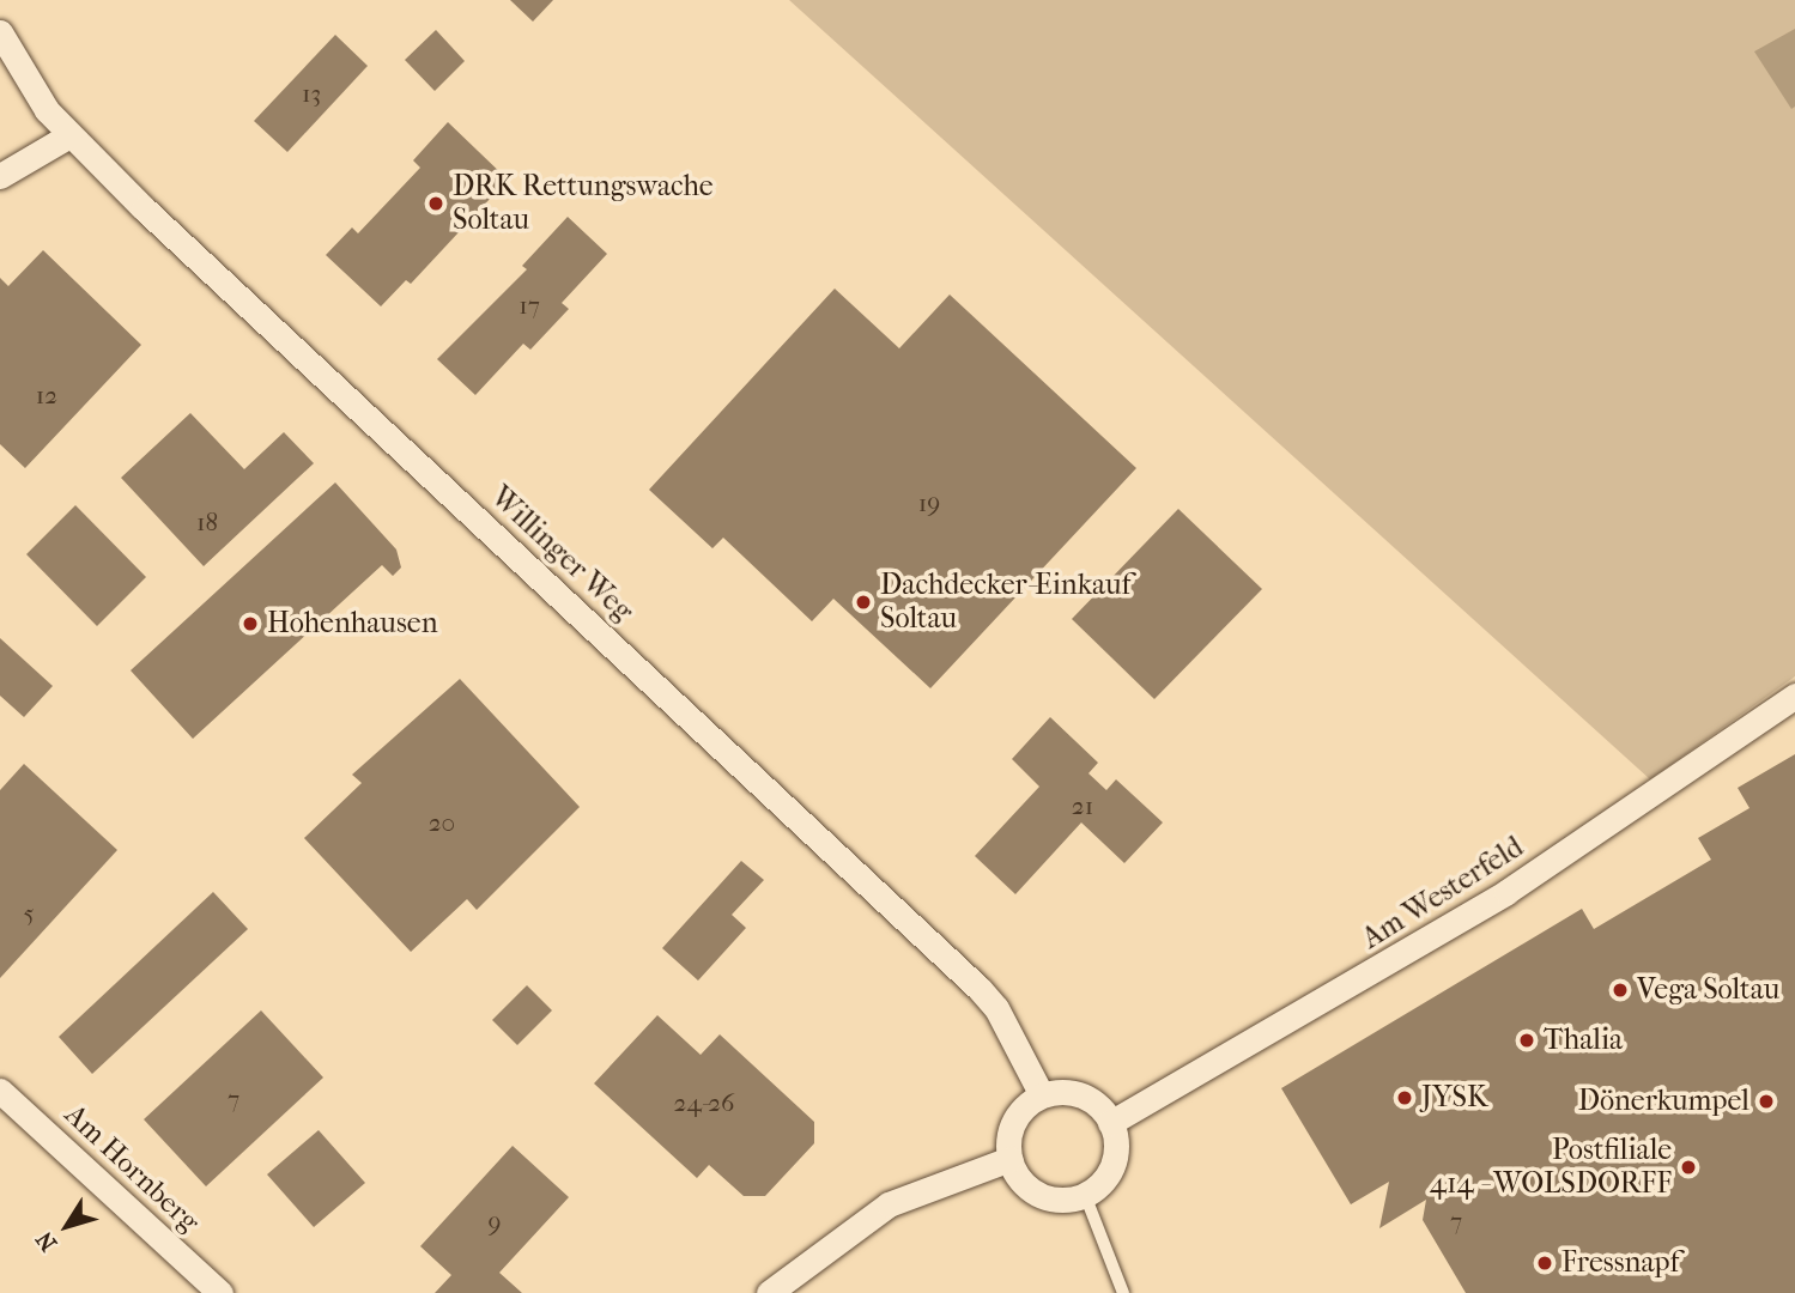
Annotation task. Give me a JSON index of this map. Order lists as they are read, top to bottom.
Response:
{
  "streets": {
    "street": ["Willinger Weg", "Am Westerfeld", "Am Hornberg"]
  },
  "crossings": [
    ["Willinger Weg", "Am Westerfeld"]
  ],
  "places": [
    "DRK Rettungswache Soltau",
    "Dachdecker-Einkauf Soltau",
    "Hohenhausen",
    "Vega Soltau",
    "Thalia",
    "JYSK",
    "Dönerkumpel",
    "Postfiliale 414 - WOLSDORFF",
    "Fressnapf"
  ],
  "house_numbers": [
    "13",
    "17",
    "12",
    "19",
    "18",
    "21",
    "20",
    "5",
    "7",
    "24-26",
    "7",
    "9"
  ],
  "north": "bottom left"
}
